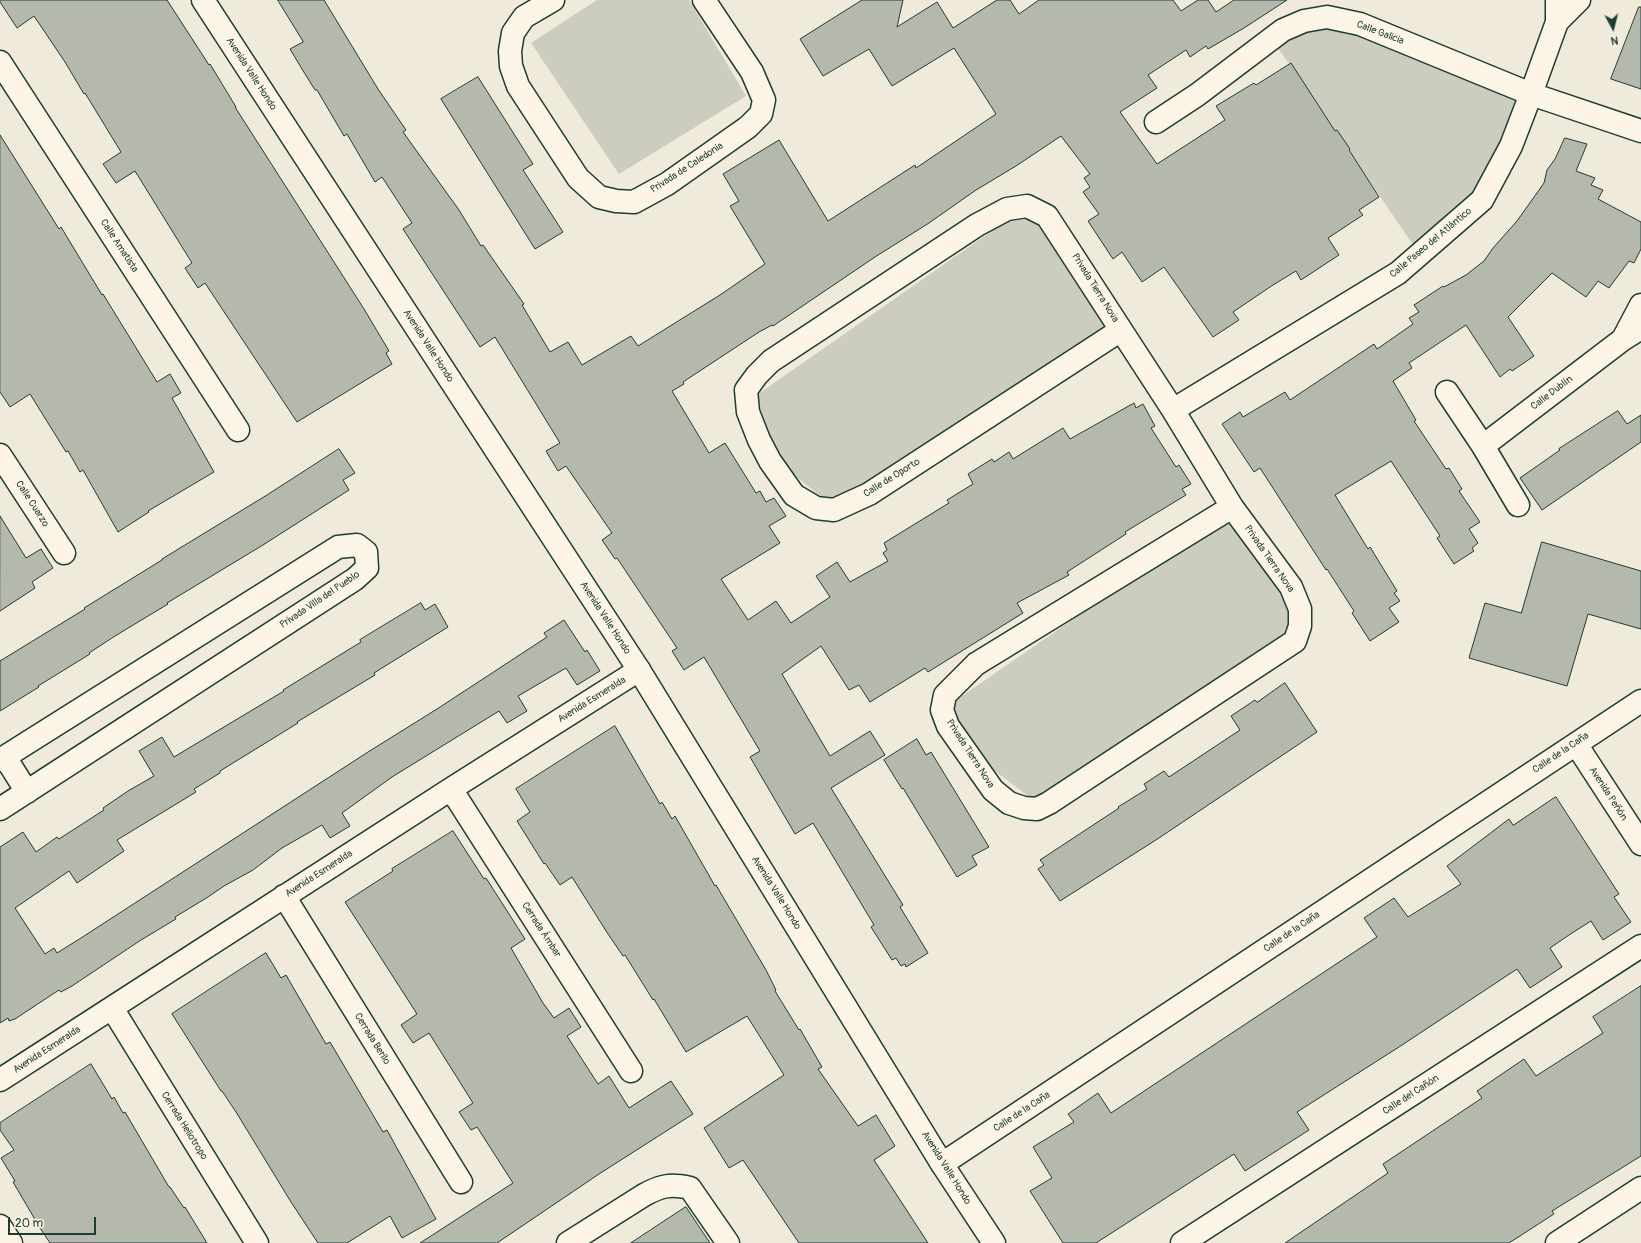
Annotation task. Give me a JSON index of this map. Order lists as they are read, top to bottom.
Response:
{
  "streets": {
    "street": [
      "Calle Galicia",
      "Avenida Valle Hondo",
      "Privada de Caledonia",
      "Calle Paseo del Atlántico",
      "Calle Amatista",
      "Privada Tierra Nova",
      "Calle Dublín",
      "Calle de Oporto",
      "Calle Cuarzo",
      "Privada Villa del Pueblo",
      "Avenida Esmeralda",
      "Calle de la Caña",
      "Avenida Peñón",
      "Cerrada Ámbar",
      "Cerrada Berilo",
      "Calle del Cañón",
      "Cerrada Heliotropo"
    ]
  },
  "crossings": [
    ["Calle Galicia", "Calle Paseo del Atlántico"],
    ["Avenida Valle Hondo", "Avenida Esmeralda"],
    ["Avenida Valle Hondo", "Calle de la Caña"],
    ["Calle Paseo del Atlántico", "Privada Tierra Nova"],
    ["Privada Tierra Nova", "Calle de Oporto"],
    ["Avenida Esmeralda", "Cerrada Ámbar"],
    ["Avenida Esmeralda", "Cerrada Berilo"],
    ["Avenida Esmeralda", "Cerrada Heliotropo"],
    ["Calle de la Caña", "Avenida Peñón"]
  ],
  "scale_bar": "20 m",
  "north": "bottom"
}
